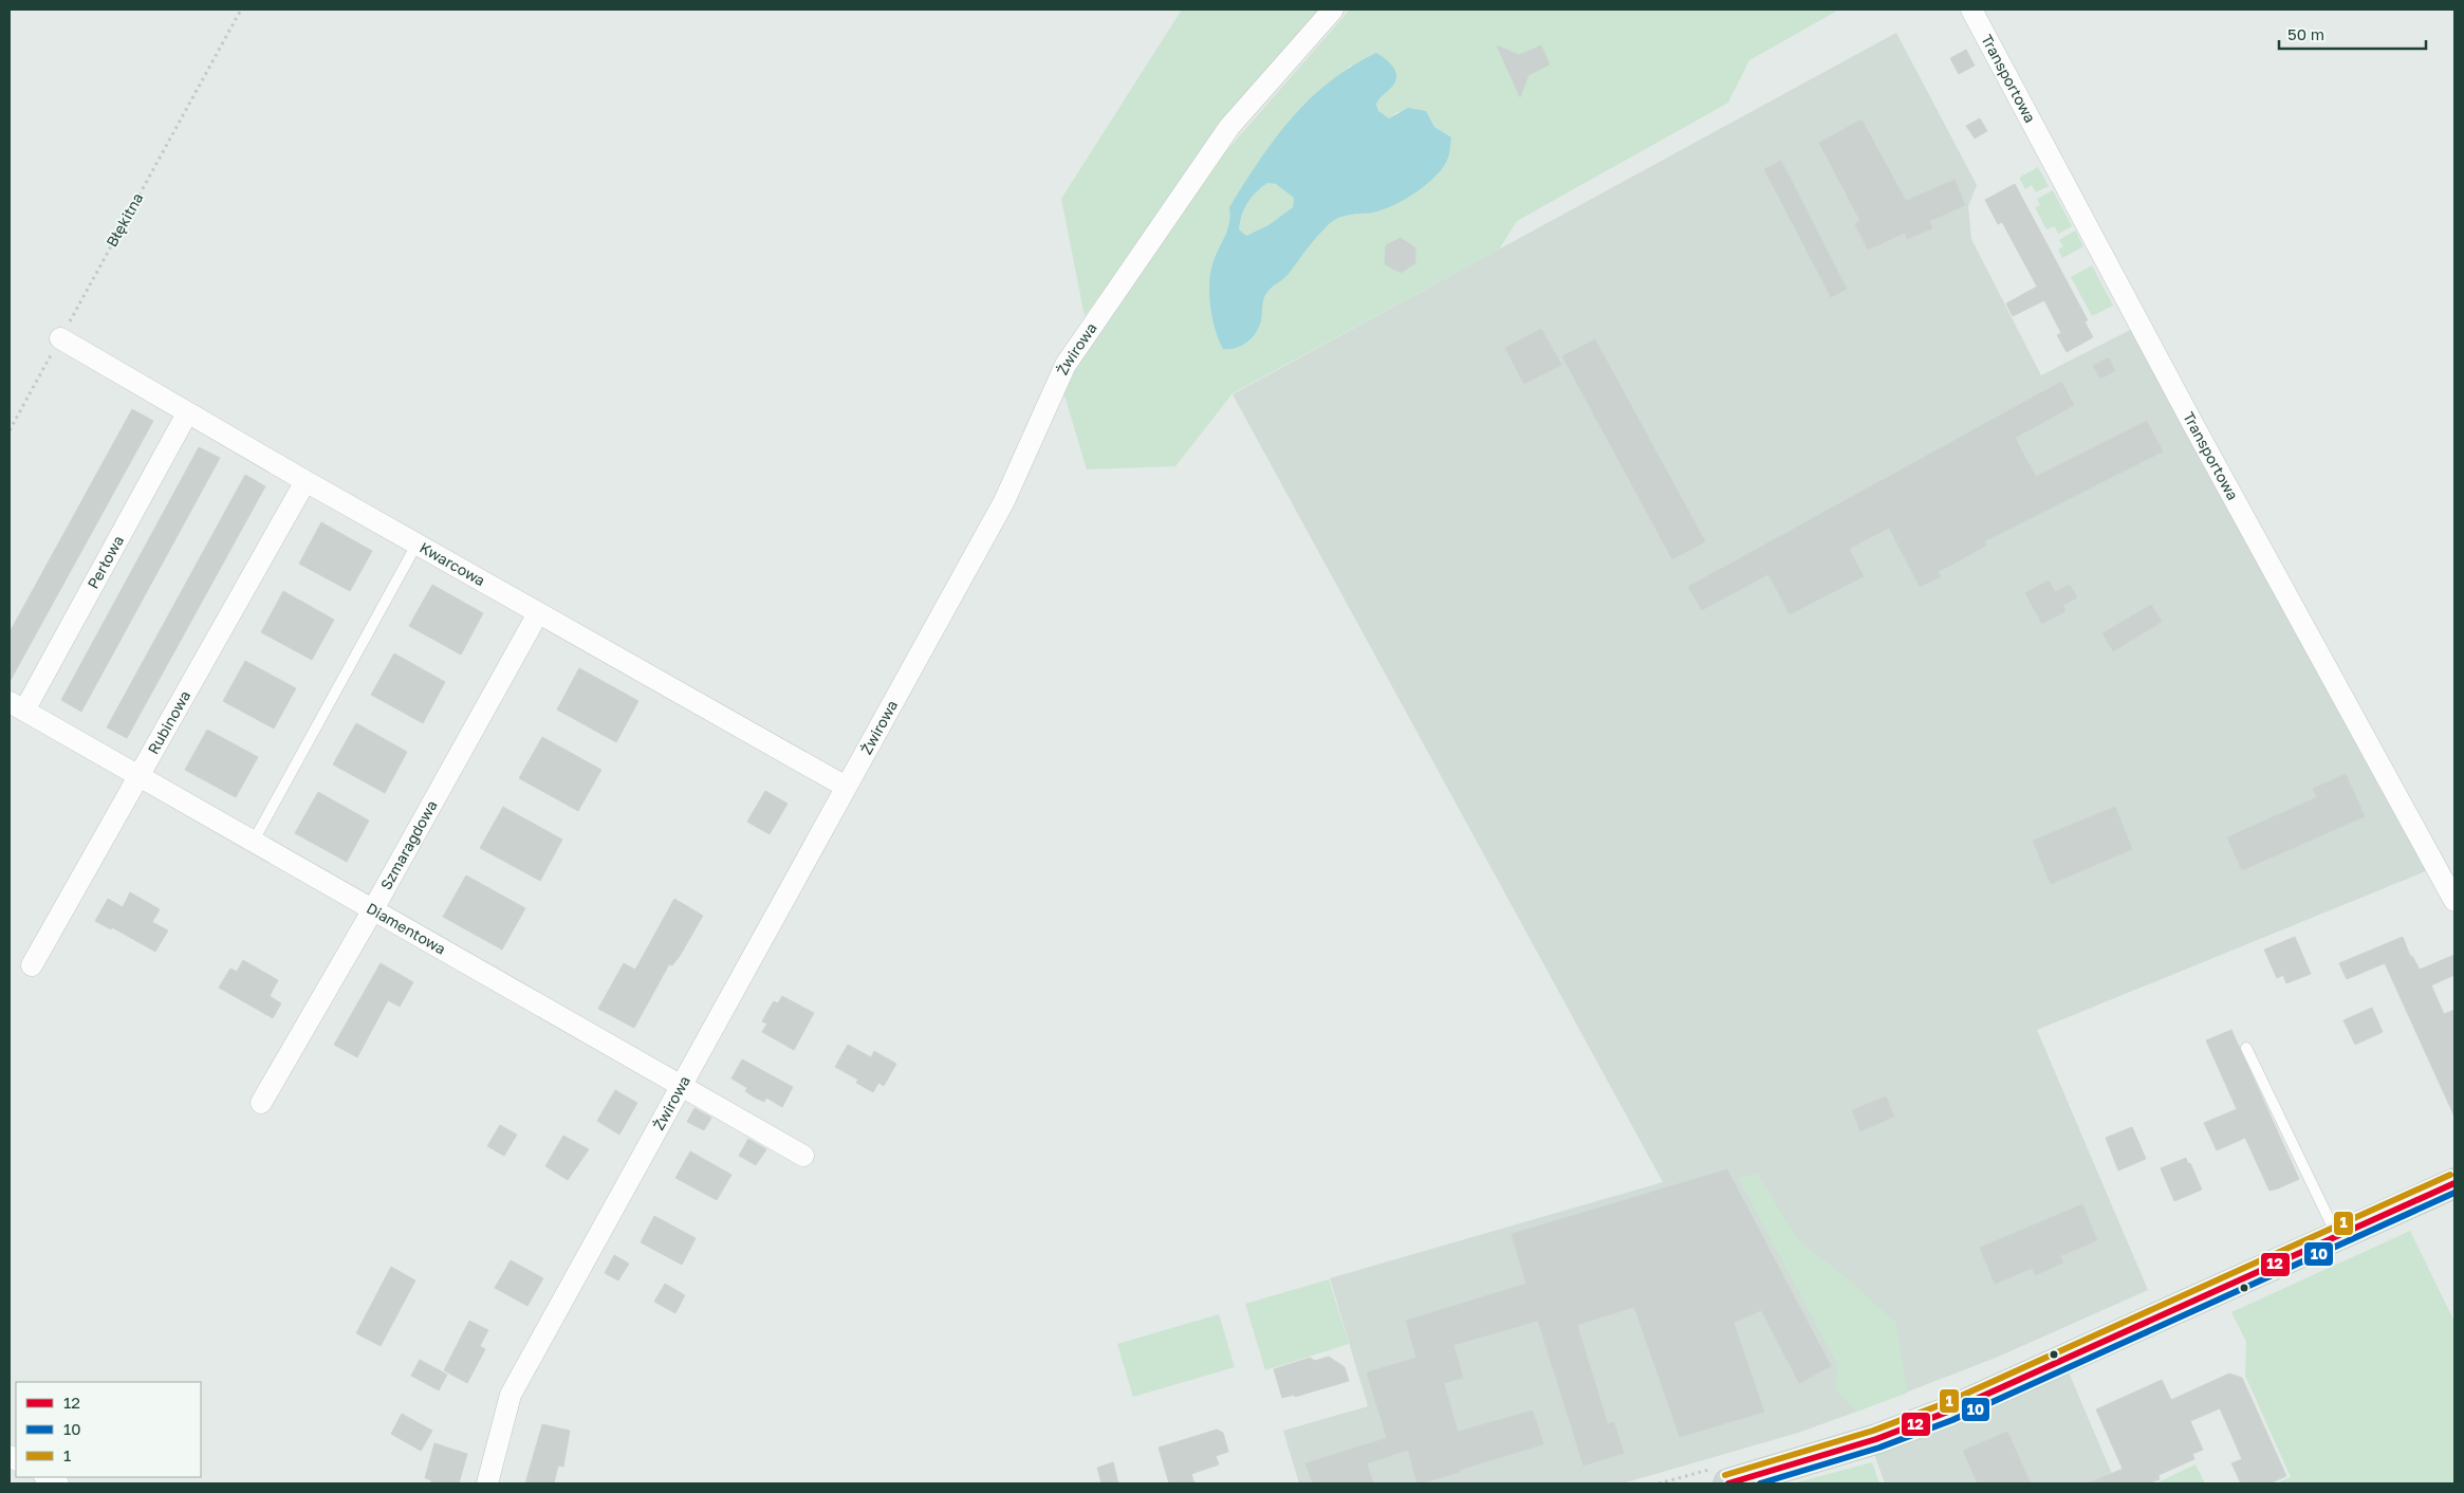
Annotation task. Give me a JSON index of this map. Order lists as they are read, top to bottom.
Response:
{
  "streets": {
    "street": [
      "Transportowa",
      "Żwirowa",
      "Perłowa",
      "Kwarcowa",
      "Rubinowa",
      "Szmaragdowa",
      "Diamentowa"
    ],
    "path": ["Błękitna"]
  },
  "crossings": [
    ["Błękitna", "Kwarcowa"],
    ["Żwirowa", "Kwarcowa"],
    ["Żwirowa", "Diamentowa"],
    ["Perłowa", "Kwarcowa"],
    ["Perłowa", "Diamentowa"],
    ["Kwarcowa", "Rubinowa"],
    ["Kwarcowa", "Szmaragdowa"],
    ["Rubinowa", "Diamentowa"],
    ["Szmaragdowa", "Diamentowa"]
  ],
  "lines": ["transit line 1", "transit line 12", "transit line 10"],
  "legend": ["12", "10", "1"],
  "scale_bar": "50 m"
}
